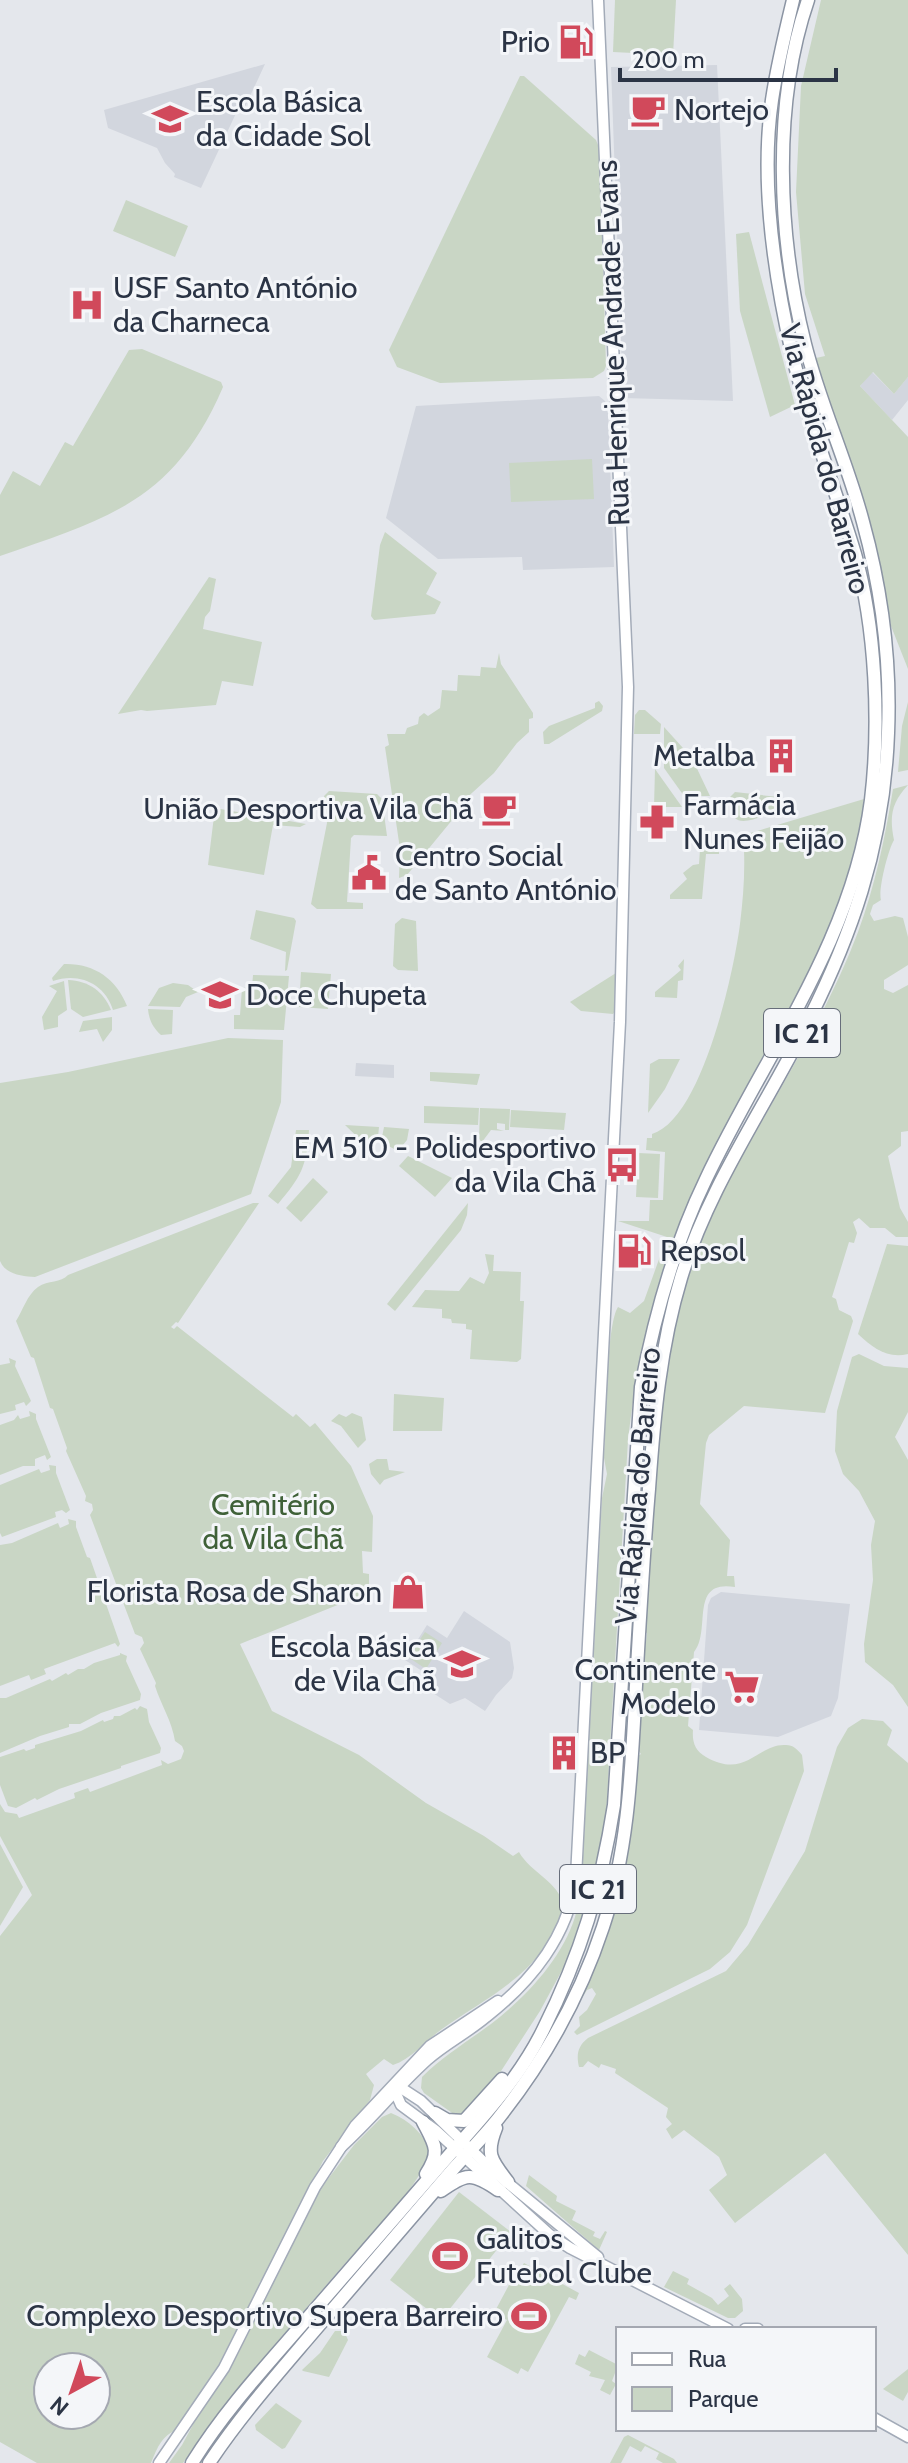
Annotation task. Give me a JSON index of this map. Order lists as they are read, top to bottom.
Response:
{
  "streets": {
    "highway": ["Via Rápida do Barreiro", "IC 21"],
    "main road": ["Rua Henrique Andrade Evans"]
  },
  "parks": ["Cemitério da Vila Chã"],
  "places": {
    "fuel station": ["Prio", "Repsol"],
    "cafe": ["Nortejo", "União Desportiva Vila Chã"],
    "school or university": ["Escola Básica da Cidade Sol", "Doce Chupeta", "Escola Básica de Vila Chã"],
    "hospital": ["USF Santo António da Charneca"],
    "building": ["Metalba", "BP"],
    "pharmacy": ["Farmácia Nunes Feijão"],
    "public building": ["Centro Social de Santo António"],
    "bus stop": ["EM 510 - Polidesportivo da Vila Chã"],
    "shop": ["Florista Rosa de Sharon"],
    "supermarket": ["Continente Modelo"],
    "sports": ["Galitos Futebol Clube", "Complexo Desportivo Supera Barreiro"]
  },
  "legend": ["Rua", "Parque"],
  "scale_bar": "200 m",
  "north": "bottom left"
}
